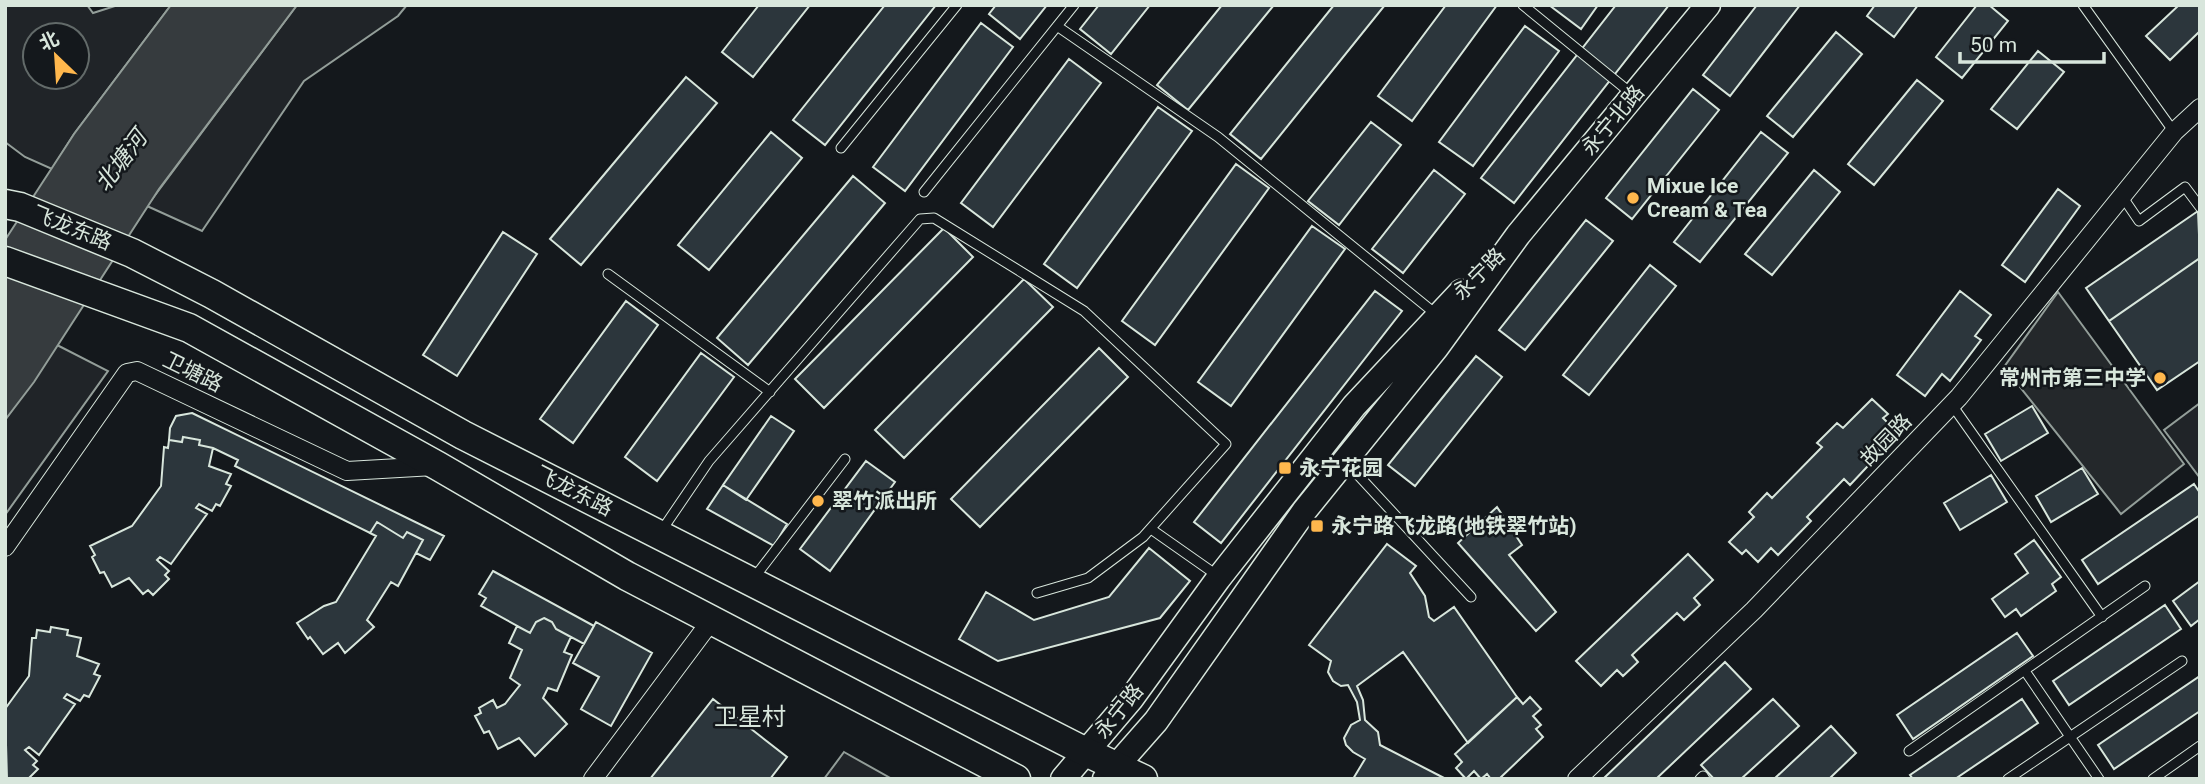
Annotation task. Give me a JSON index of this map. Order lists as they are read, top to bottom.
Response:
{
  "streets": {
    "main road": ["永宁北路", "飞龙东路", "永宁路"],
    "street": ["卫塘路", "故园路"]
  },
  "crossings": [
    ["永宁北路", "永宁路"],
    ["飞龙东路", "永宁路"]
  ],
  "districts": ["卫星村"],
  "water": ["北塘河"],
  "places": {
    "other": ["Mixue Ice Cream & Tea", "常州市第三中学", "翠竹派出所"],
    "transit": ["永宁花园", "永宁路飞龙路(地铁翠竹站)"]
  },
  "scale_bar": "50 m",
  "north": "top left"
}
